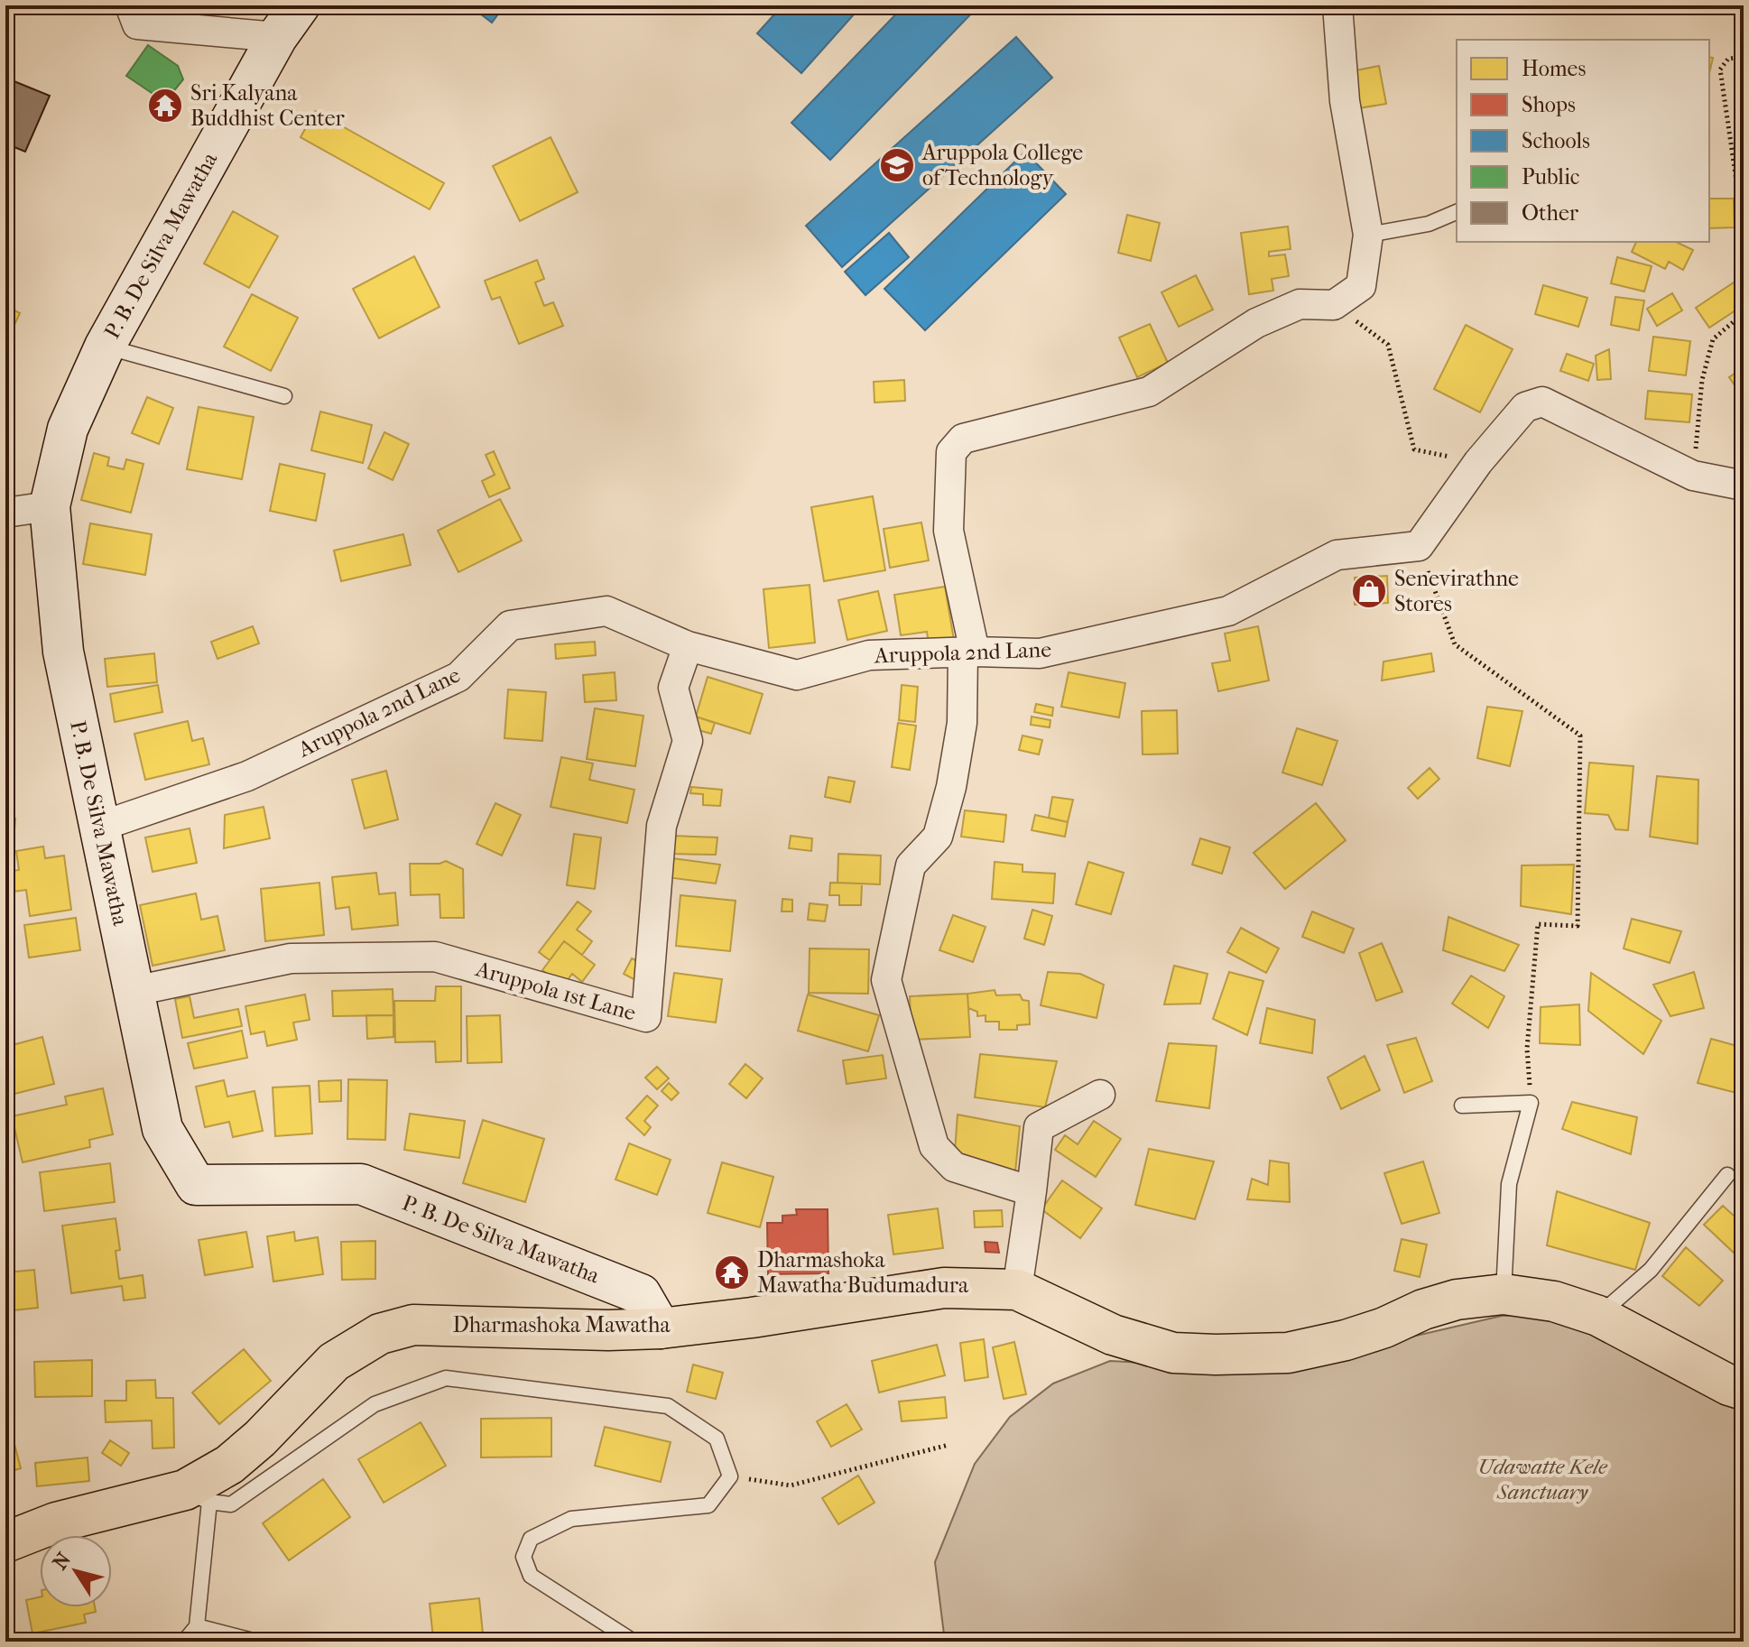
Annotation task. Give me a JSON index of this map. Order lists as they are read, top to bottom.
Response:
{
  "streets": {
    "main road": ["Dharmashoka Mawatha"],
    "street": ["P. B. De Silva Mawatha", "Aruppola 2nd Lane", "Aruppola 1st Lane"]
  },
  "crossings": [
    ["P. B. De Silva Mawatha", "Aruppola 2nd Lane"],
    ["P. B. De Silva Mawatha", "Aruppola 1st Lane"],
    ["P. B. De Silva Mawatha", "Dharmashoka Mawatha"],
    ["Aruppola 2nd Lane", "Aruppola 1st Lane"]
  ],
  "parks": ["Udawatte Kele Sanctuary"],
  "places": {
    "temple": ["Sri Kalyana Buddhist Center", "Dharmashoka Mawatha Budumadura"],
    "school or university": ["Aruppola College of Technology"],
    "shop": ["Senevirathne Stores"]
  },
  "legend": [
    "Homes",
    "Shops",
    "Schools",
    "Public",
    "Other"
  ],
  "north": "top left"
}
